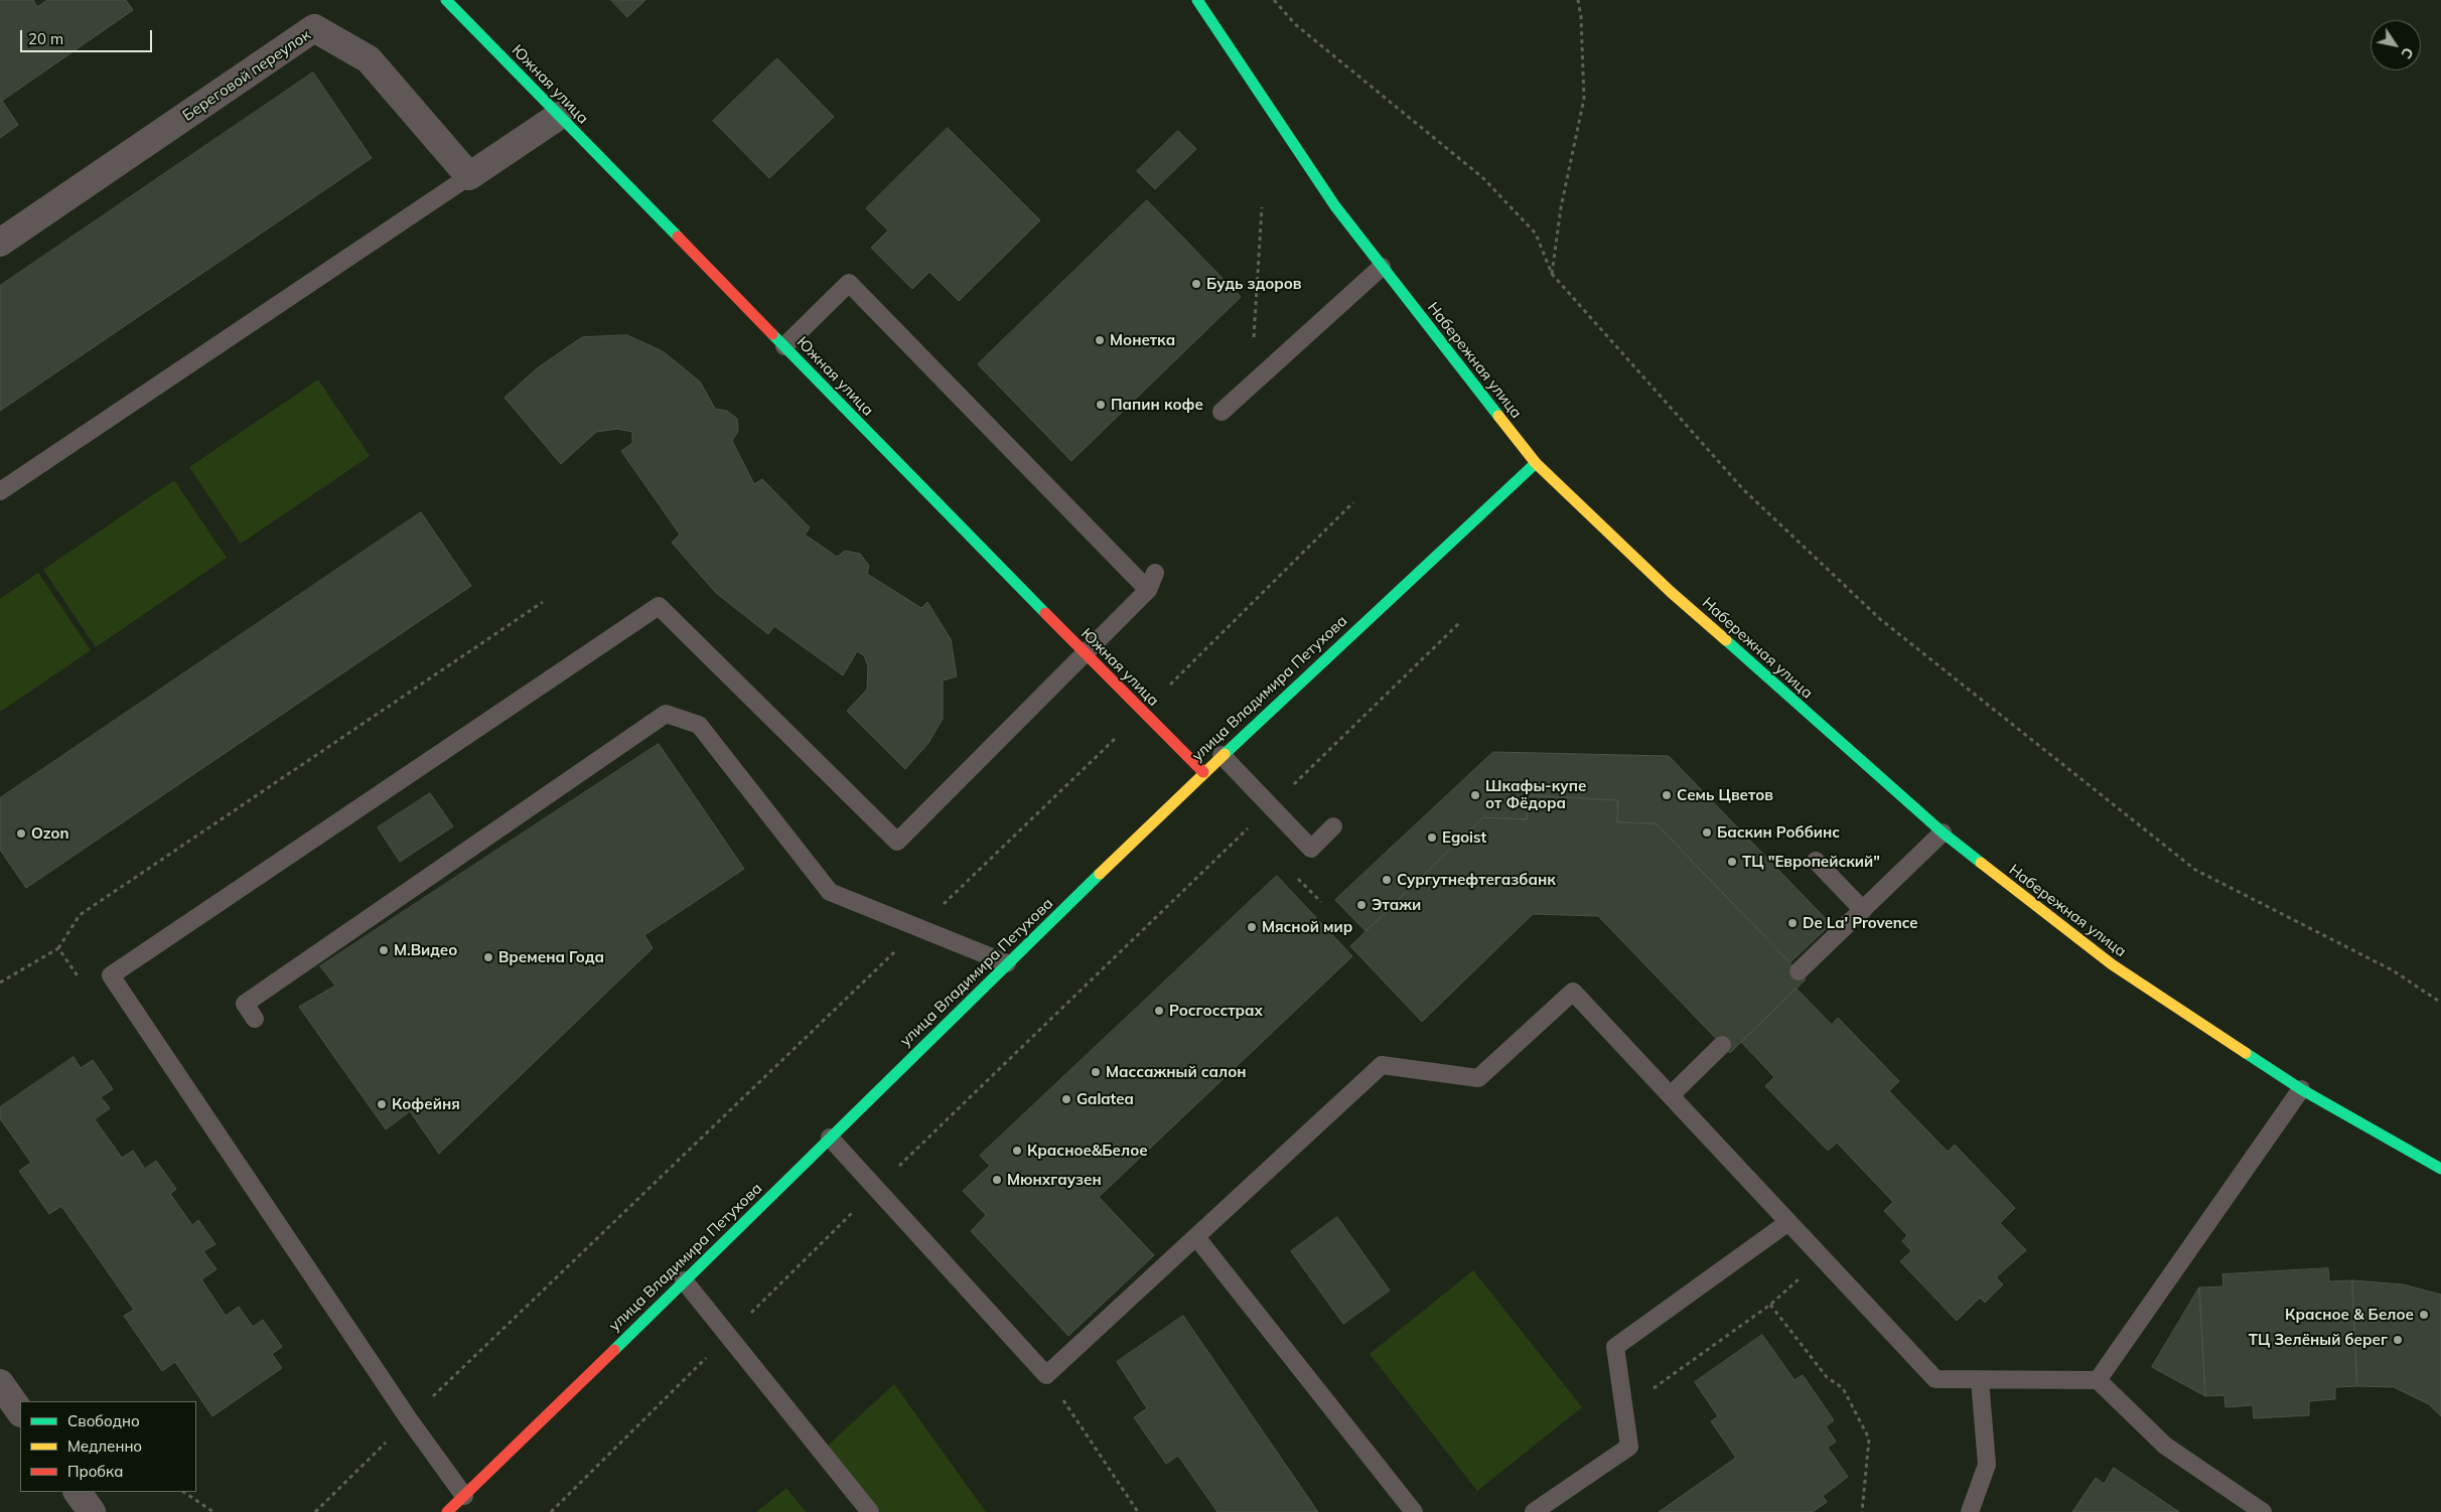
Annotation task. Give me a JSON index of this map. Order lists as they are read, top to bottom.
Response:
{
  "streets": {
    "main road": ["Южная улица", "Набережная улица", "улица Владимира Петухова"],
    "street": ["Береговой переулок"]
  },
  "crossings": [
    ["Южная улица", "улица Владимира Петухова"],
    ["Набережная улица", "улица Владимира Петухова"]
  ],
  "places": [
    "Будь здоров",
    "Монетка",
    "Папин кофе",
    "Шкафы-купе от Фёдора",
    "Семь Цветов",
    "Баскин Роббинс",
    "Ozon",
    "Egoist",
    "ТЦ \"Европейский\"",
    "Сургутнефтегазбанк",
    "Этажи",
    "De La' Provence",
    "Мясной мир",
    "М.Видео",
    "Времена Года",
    "Росгосстрах",
    "Массажный салон",
    "Galatea",
    "Кофейня",
    "Красное&Белое",
    "Мюнхгаузен",
    "Красное & Белое",
    "ТЦ Зелёный берег"
  ],
  "legend": ["Свободно", "Медленно", "Пробка"],
  "scale_bar": "20 m",
  "north": "bottom right"
}
